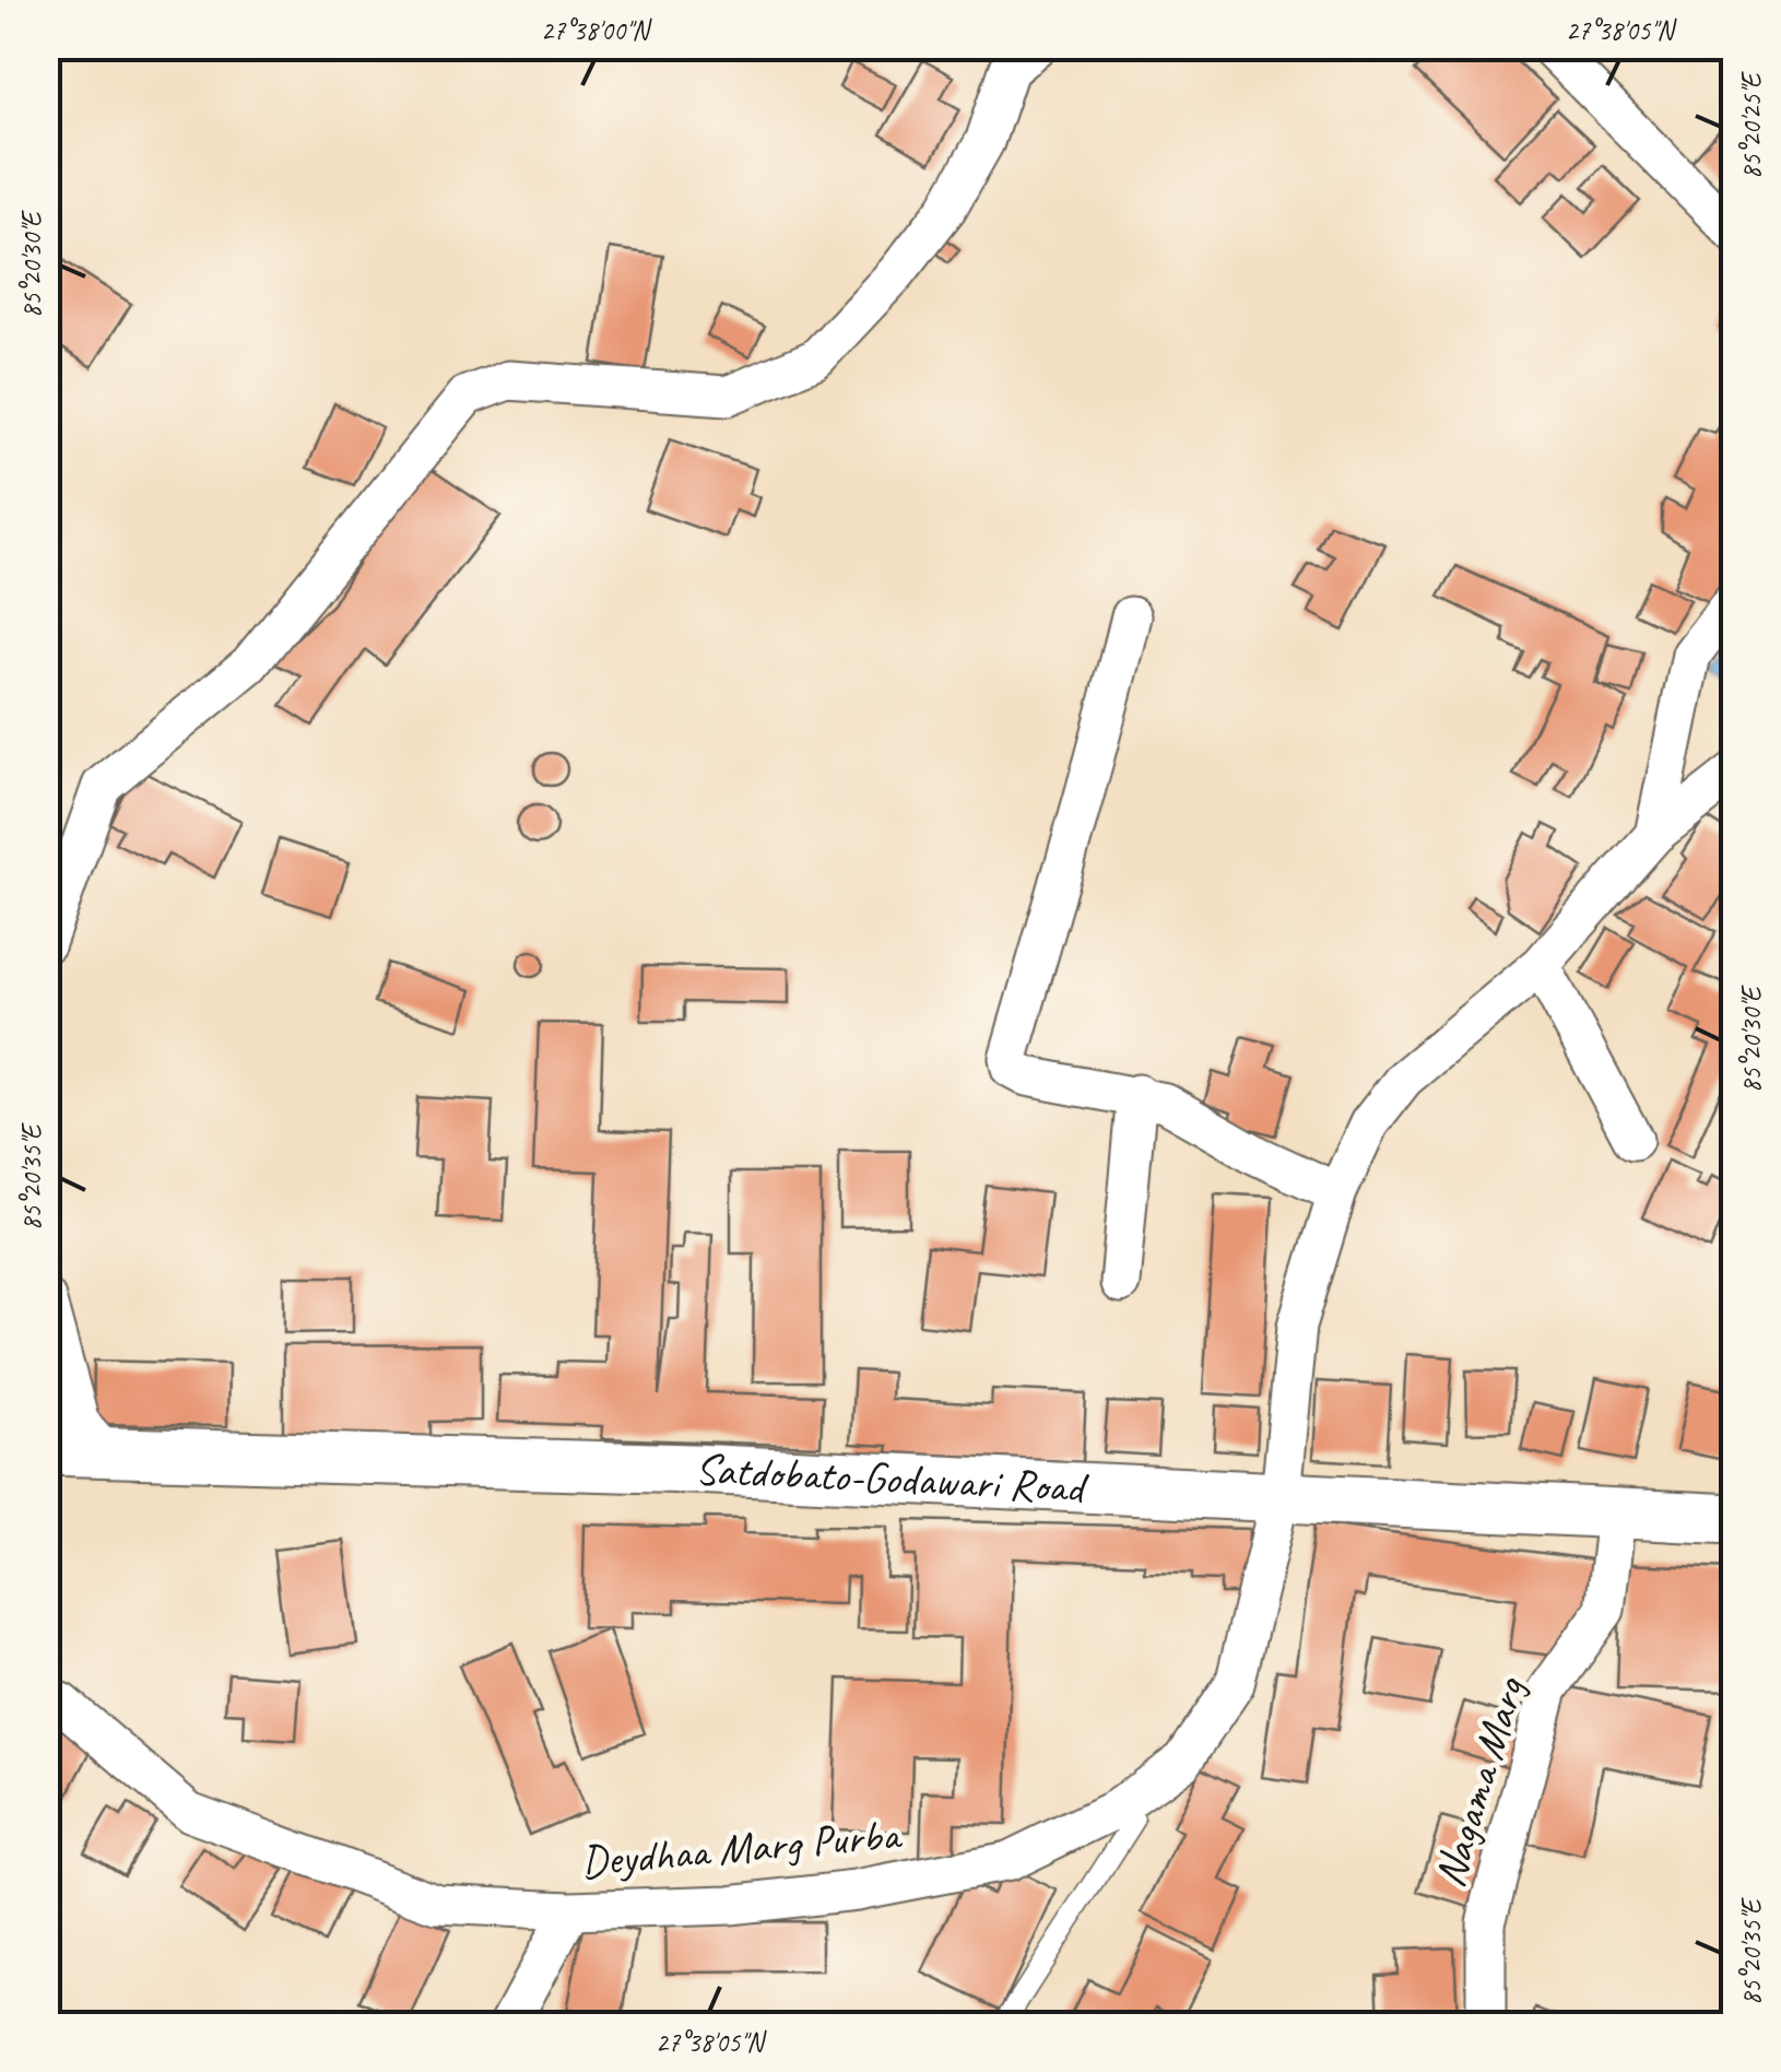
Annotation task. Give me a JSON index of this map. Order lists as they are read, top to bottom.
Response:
{
  "streets": {
    "street": ["Satdobato-Godawari Road", "Nagama Marg", "Deydhaa Marg Purba"]
  },
  "crossings": [
    ["Satdobato-Godawari Road", "Nagama Marg"],
    ["Satdobato-Godawari Road", "Deydhaa Marg Purba"]
  ],
  "coordinates": [
    "27°38'00\"N",
    "27°38'05\"N",
    "85°20'25\"E",
    "85°20'30\"E",
    "85°20'35\"E"
  ]
}
